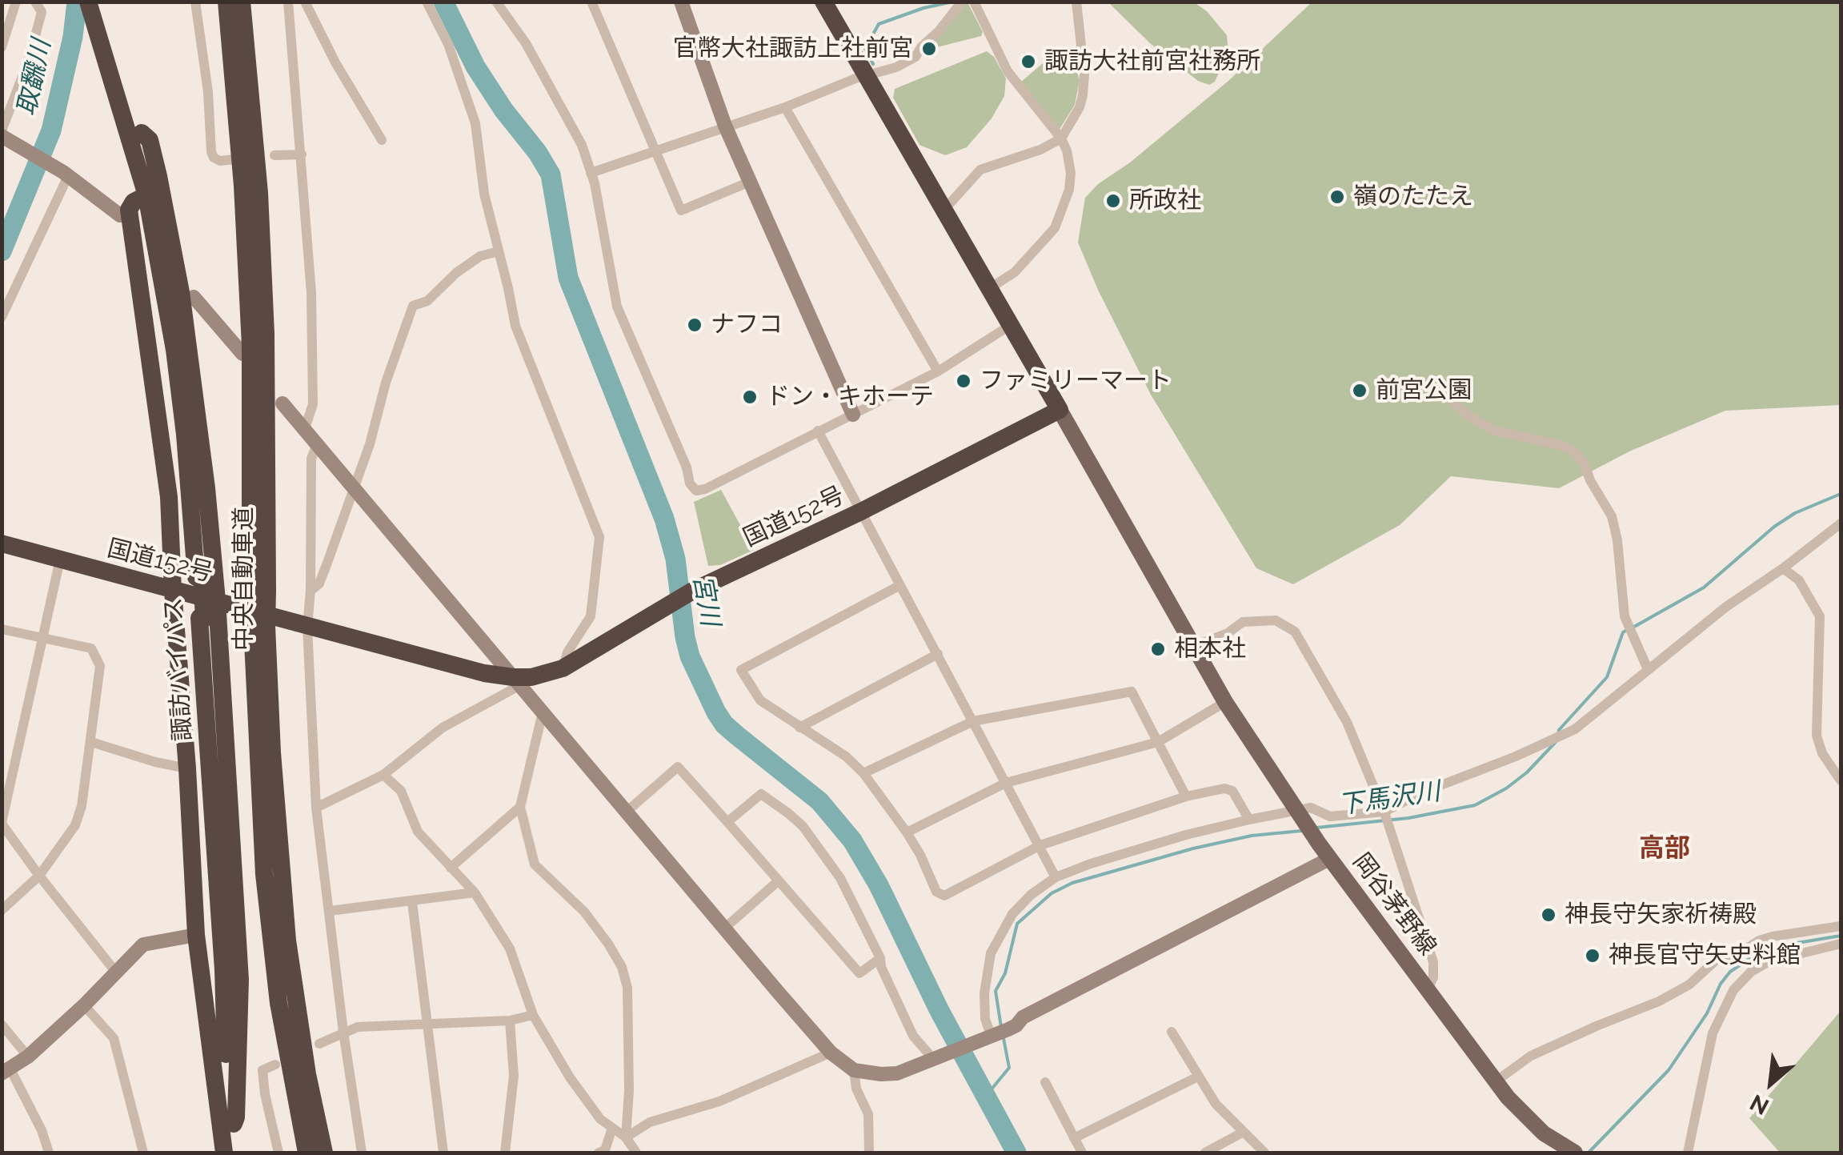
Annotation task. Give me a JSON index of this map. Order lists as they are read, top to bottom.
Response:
{
  "streets": {
    "highway": ["国道152号", "中央自動車道", "諏訪バイパス"],
    "main road": ["岡谷茅野線"]
  },
  "crossings": [
    ["国道152号", "岡谷茅野線"]
  ],
  "districts": ["高部"],
  "water": ["取飜川", "宮川", "下馬沢川"],
  "places": [
    "官幣大社諏訪上社前宮",
    "諏訪大社前宮社務所",
    "嶺のたたえ",
    "所政社",
    "ナフコ",
    "ファミリーマート",
    "前宮公園",
    "ドン・キホーテ",
    "相本社",
    "神長守矢家祈祷殿",
    "神長官守矢史料館"
  ],
  "north": "bottom left"
}
